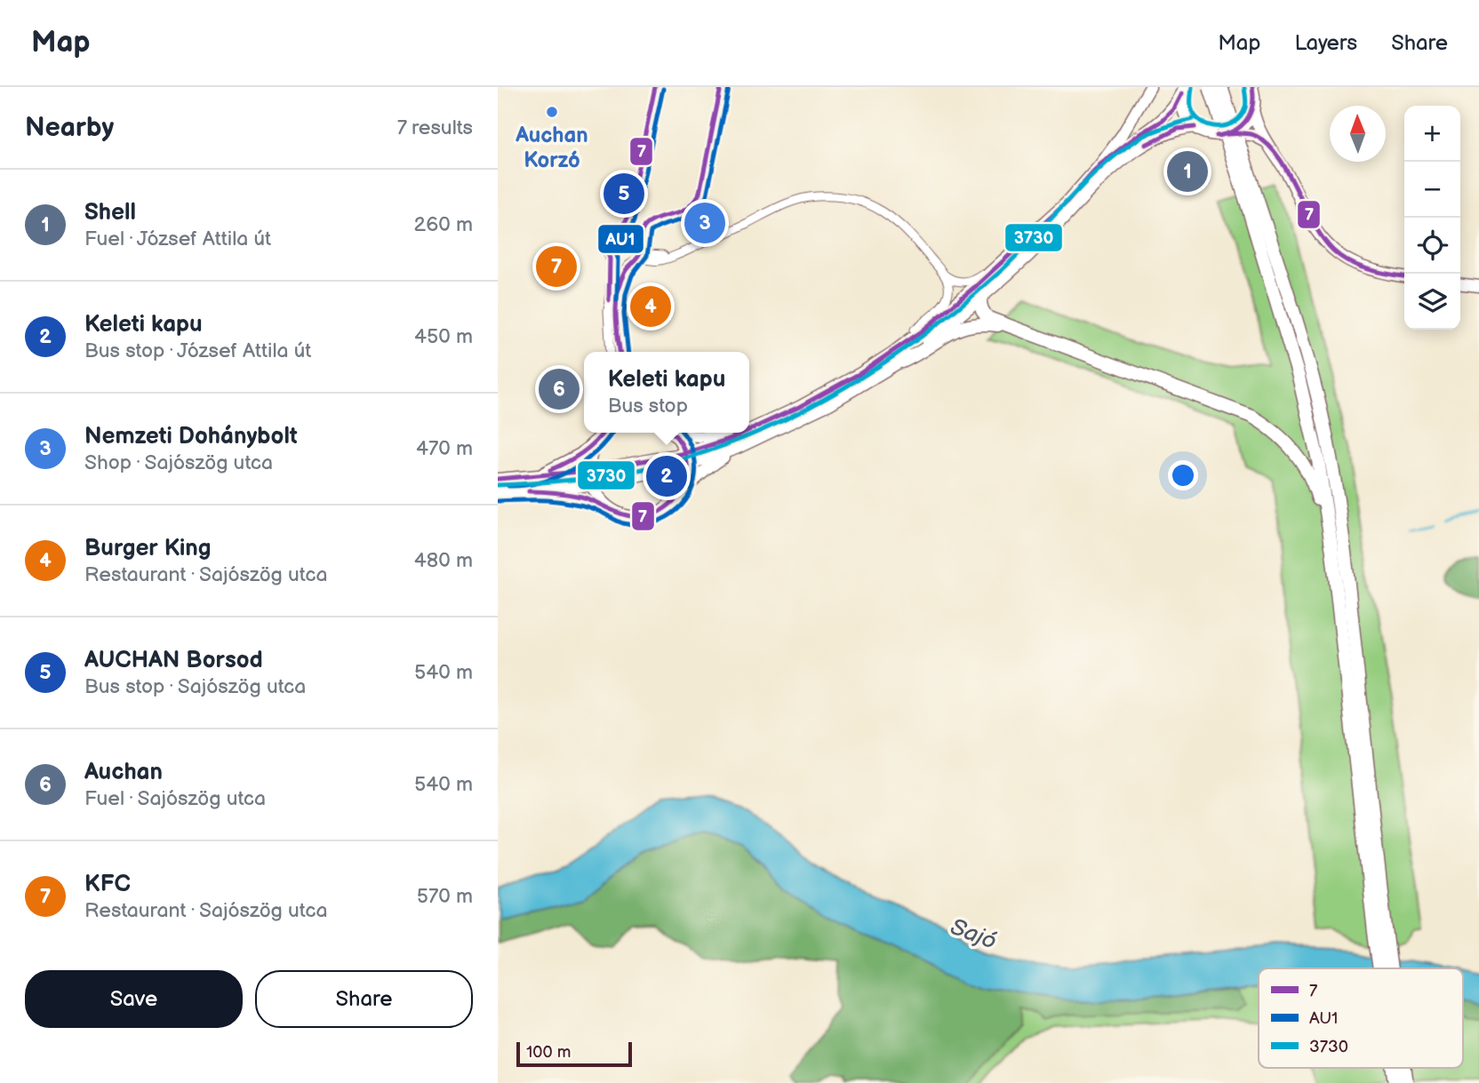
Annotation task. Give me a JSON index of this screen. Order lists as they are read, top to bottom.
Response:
{
  "water": ["Sajó"],
  "places": ["Auchan Korzó"],
  "lines": ["transit line 7", "transit line 3730", "transit line AU1"],
  "legend": ["7", "AU1", "3730"],
  "scale_bar": "100 m",
  "north": "top",
  "page": {
    "header": "Map",
    "nav": ["Map", "Layers", "Share"],
    "heading": ["Nearby", "7 results"],
    "map_buttons": ["+", "−"],
    "pins": [
      "1",
      "5",
      "3",
      "7",
      "4",
      "6",
      "2"
    ],
    "list": [
      {
        "mark": "1",
        "name": "Shell",
        "note": "Fuel · József Attila út",
        "value": "260 m"
      },
      {
        "mark": "2",
        "name": "Keleti kapu",
        "note": "Bus stop · József Attila út",
        "value": "450 m"
      },
      {
        "mark": "3",
        "name": "Nemzeti Dohánybolt",
        "note": "Shop · Sajószög utca",
        "value": "470 m"
      },
      {
        "mark": "4",
        "name": "Burger King",
        "note": "Restaurant · Sajószög utca",
        "value": "480 m"
      },
      {
        "mark": "5",
        "name": "AUCHAN Borsod",
        "note": "Bus stop · Sajószög utca",
        "value": "540 m"
      },
      {
        "mark": "6",
        "name": "Auchan",
        "note": "Fuel · Sajószög utca",
        "value": "540 m"
      },
      {
        "mark": "7",
        "name": "KFC",
        "note": "Restaurant · Sajószög utca",
        "value": "570 m"
      }
    ],
    "popup": ["Keleti kapu", "Bus stop"],
    "buttons": ["Save", "Share"],
    "scale": "100 m"
  }
}
